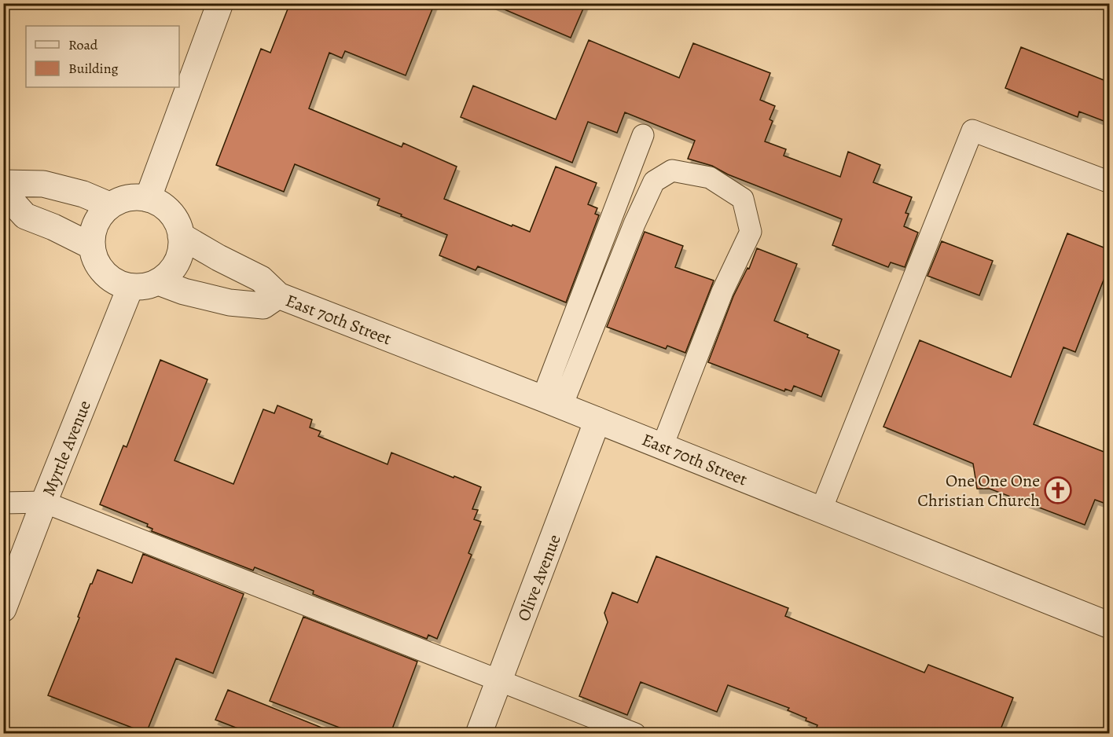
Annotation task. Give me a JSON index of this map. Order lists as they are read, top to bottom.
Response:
{
  "streets": {
    "street": ["East 70th Street", "Myrtle Avenue", "Olive Avenue"]
  },
  "crossings": [
    ["East 70th Street", "Myrtle Avenue"],
    ["East 70th Street", "Olive Avenue"]
  ],
  "places": {
    "church": ["One One One Christian Church"]
  },
  "legend": ["Road", "Building"]
}
